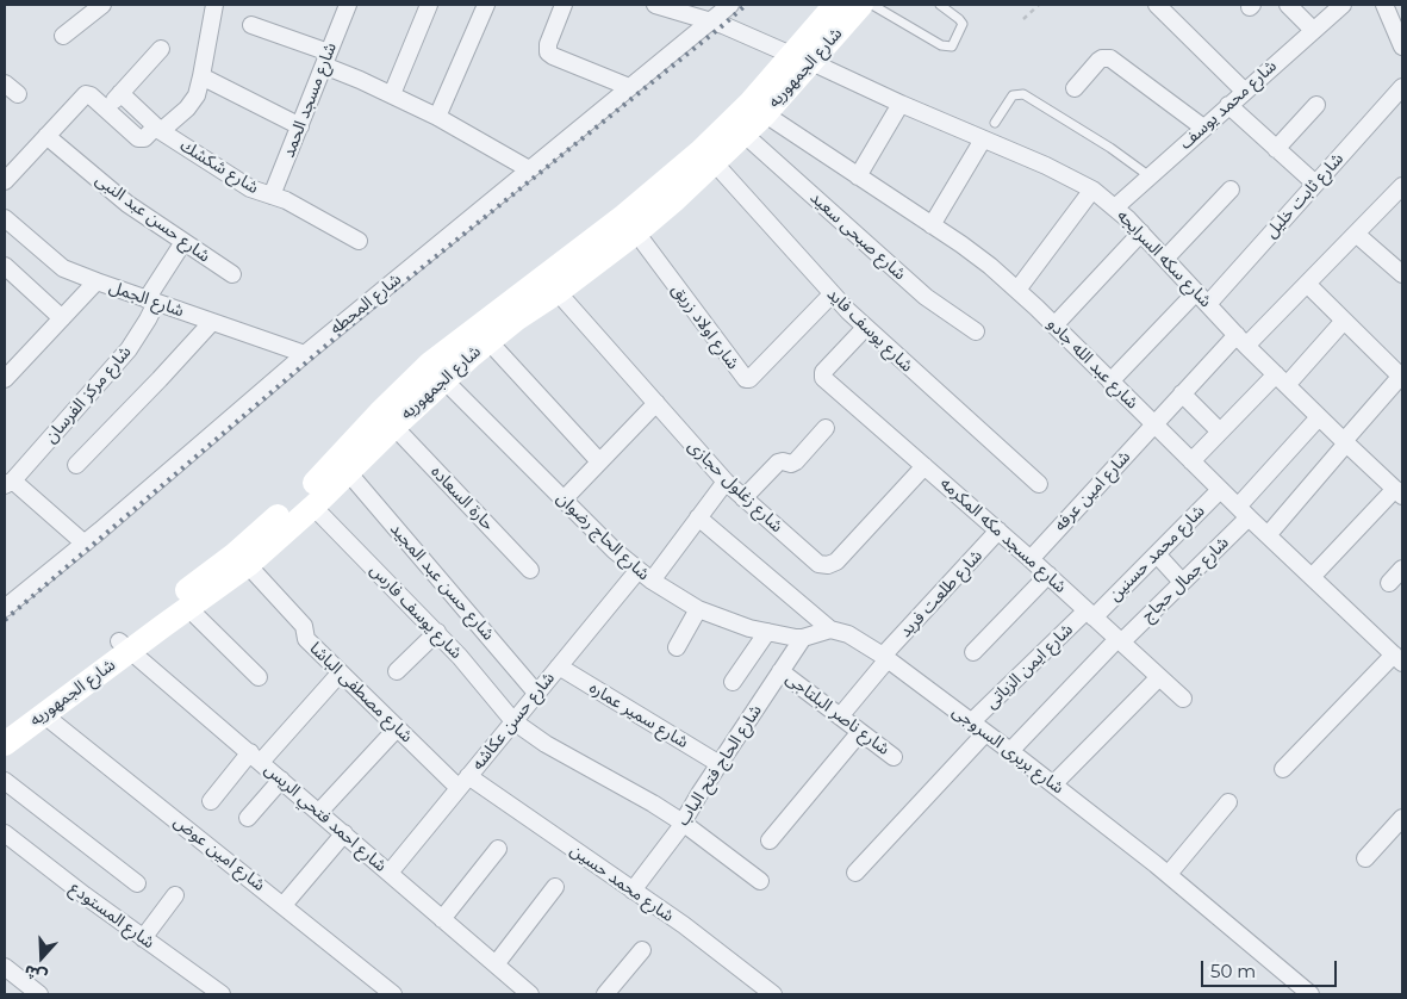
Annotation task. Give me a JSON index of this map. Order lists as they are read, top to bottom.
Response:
{
  "streets": {
    "main road": ["شارع الجمهوريه"],
    "street": [
      "شارع مسجد الحمد",
      "شارع محمد يوسف",
      "شارع شكشك",
      "شارع ثابت خليل",
      "شارع حسن عبد النبى",
      "شارع صبحى سعيد",
      "شارع سكه السرايجه",
      "شارع الجمل",
      "شارع المحطه",
      "شارع اولاد زريق",
      "شارع يوسف فايد",
      "شارع عبد الله جادو",
      "شارع مركز الفرسان",
      "شارع زغلول حجازى",
      "شارع امين عرفه",
      "حارة السعاده",
      "شارع مسجد مكه المكرمه",
      "شارع الحاج رضوان",
      "شارع محمد حسنين",
      "شارع جمال حجاج",
      "شارع حسن عبد المجيد",
      "شارع طلعت فريد",
      "شارع يوسف فارس",
      "شارع ايمن الزياتى",
      "شارع مصطفى الباشا",
      "شارع ناصر البلتاجى",
      "شارع سمير عماره",
      "شارع حسن عكاشه",
      "شارع بربرى السروجى",
      "شارع الحاج فتح الباب",
      "شارع احمد فتحي الريس",
      "شارع امين عوض",
      "شارع محمد حسين",
      "شارع المستودع"
    ]
  },
  "crossings": [
    ["شارع الجمهوريه", "شارع صبحى سعيد"],
    ["شارع الجمهوريه", "شارع سكه السرايجه"],
    ["شارع الجمهوريه", "شارع اولاد زريق"],
    ["شارع الجمهوريه", "شارع يوسف فايد"],
    ["شارع الجمهوريه", "شارع عبد الله جادو"],
    ["شارع الجمهوريه", "شارع زغلول حجازى"],
    ["شارع الجمهوريه", "حارة السعاده"],
    ["شارع الجمهوريه", "شارع الحاج رضوان"],
    ["شارع الجمهوريه", "شارع حسن عبد المجيد"],
    ["شارع الجمهوريه", "شارع يوسف فارس"],
    ["شارع الجمهوريه", "شارع مصطفى الباشا"],
    ["شارع الجمهوريه", "شارع احمد فتحي الريس"],
    ["شارع الجمهوريه", "شارع امين عوض"],
    ["شارع مسجد الحمد", "شارع شكشك"],
    ["شارع محمد يوسف", "شارع سكه السرايجه"],
    ["شارع ثابت خليل", "شارع سكه السرايجه"],
    ["شارع ثابت خليل", "شارع عبد الله جادو"],
    ["شارع حسن عبد النبى", "شارع مركز الفرسان"],
    ["شارع سكه السرايجه", "شارع المحطه"],
    ["شارع سكه السرايجه", "شارع امين عرفه"],
    ["شارع سكه السرايجه", "شارع جمال حجاج"],
    ["شارع الجمل", "شارع المحطه"],
    ["شارع الجمل", "شارع مركز الفرسان"],
    ["شارع اولاد زريق", "شارع يوسف فايد"],
    ["شارع يوسف فايد", "شارع مسجد مكه المكرمه"],
    ["شارع عبد الله جادو", "شارع امين عرفه"],
    ["شارع عبد الله جادو", "شارع محمد حسنين"],
    ["شارع عبد الله جادو", "شارع جمال حجاج"],
    ["شارع زغلول حجازى", "شارع مسجد مكه المكرمه"],
    ["شارع امين عرفه", "شارع مسجد مكه المكرمه"],
    ["شارع مسجد مكه المكرمه", "شارع محمد حسنين"],
    ["شارع مسجد مكه المكرمه", "شارع جمال حجاج"],
    ["شارع مسجد مكه المكرمه", "شارع طلعت فريد"],
    ["شارع مسجد مكه المكرمه", "شارع ايمن الزياتى"],
    ["شارع الحاج رضوان", "شارع حسن عكاشه"],
    ["شارع الحاج رضوان", "شارع بربرى السروجى"],
    ["شارع الحاج رضوان", "شارع الحاج فتح الباب"],
    ["شارع محمد حسنين", "شارع ايمن الزياتى"],
    ["شارع جمال حجاج", "شارع بربرى السروجى"],
    ["شارع حسن عبد المجيد", "شارع حسن عكاشه"],
    ["شارع طلعت فريد", "شارع ناصر البلتاجى"],
    ["شارع طلعت فريد", "شارع بربرى السروجى"],
    ["شارع يوسف فارس", "شارع حسن عكاشه"],
    ["شارع يوسف فارس", "شارع الحاج فتح الباب"],
    ["شارع ايمن الزياتى", "شارع بربرى السروجى"],
    ["شارع مصطفى الباشا", "شارع حسن عكاشه"],
    ["شارع مصطفى الباشا", "شارع محمد حسين"],
    ["شارع ناصر البلتاجى", "شارع الحاج فتح الباب"],
    ["شارع سمير عماره", "شارع حسن عكاشه"],
    ["شارع سمير عماره", "شارع الحاج فتح الباب"],
    ["شارع حسن عكاشه", "شارع احمد فتحي الريس"],
    ["شارع حسن عكاشه", "شارع محمد حسين"],
    ["شارع الحاج فتح الباب", "شارع محمد حسين"]
  ],
  "scale_bar": "50 m",
  "north": "bottom"
}
